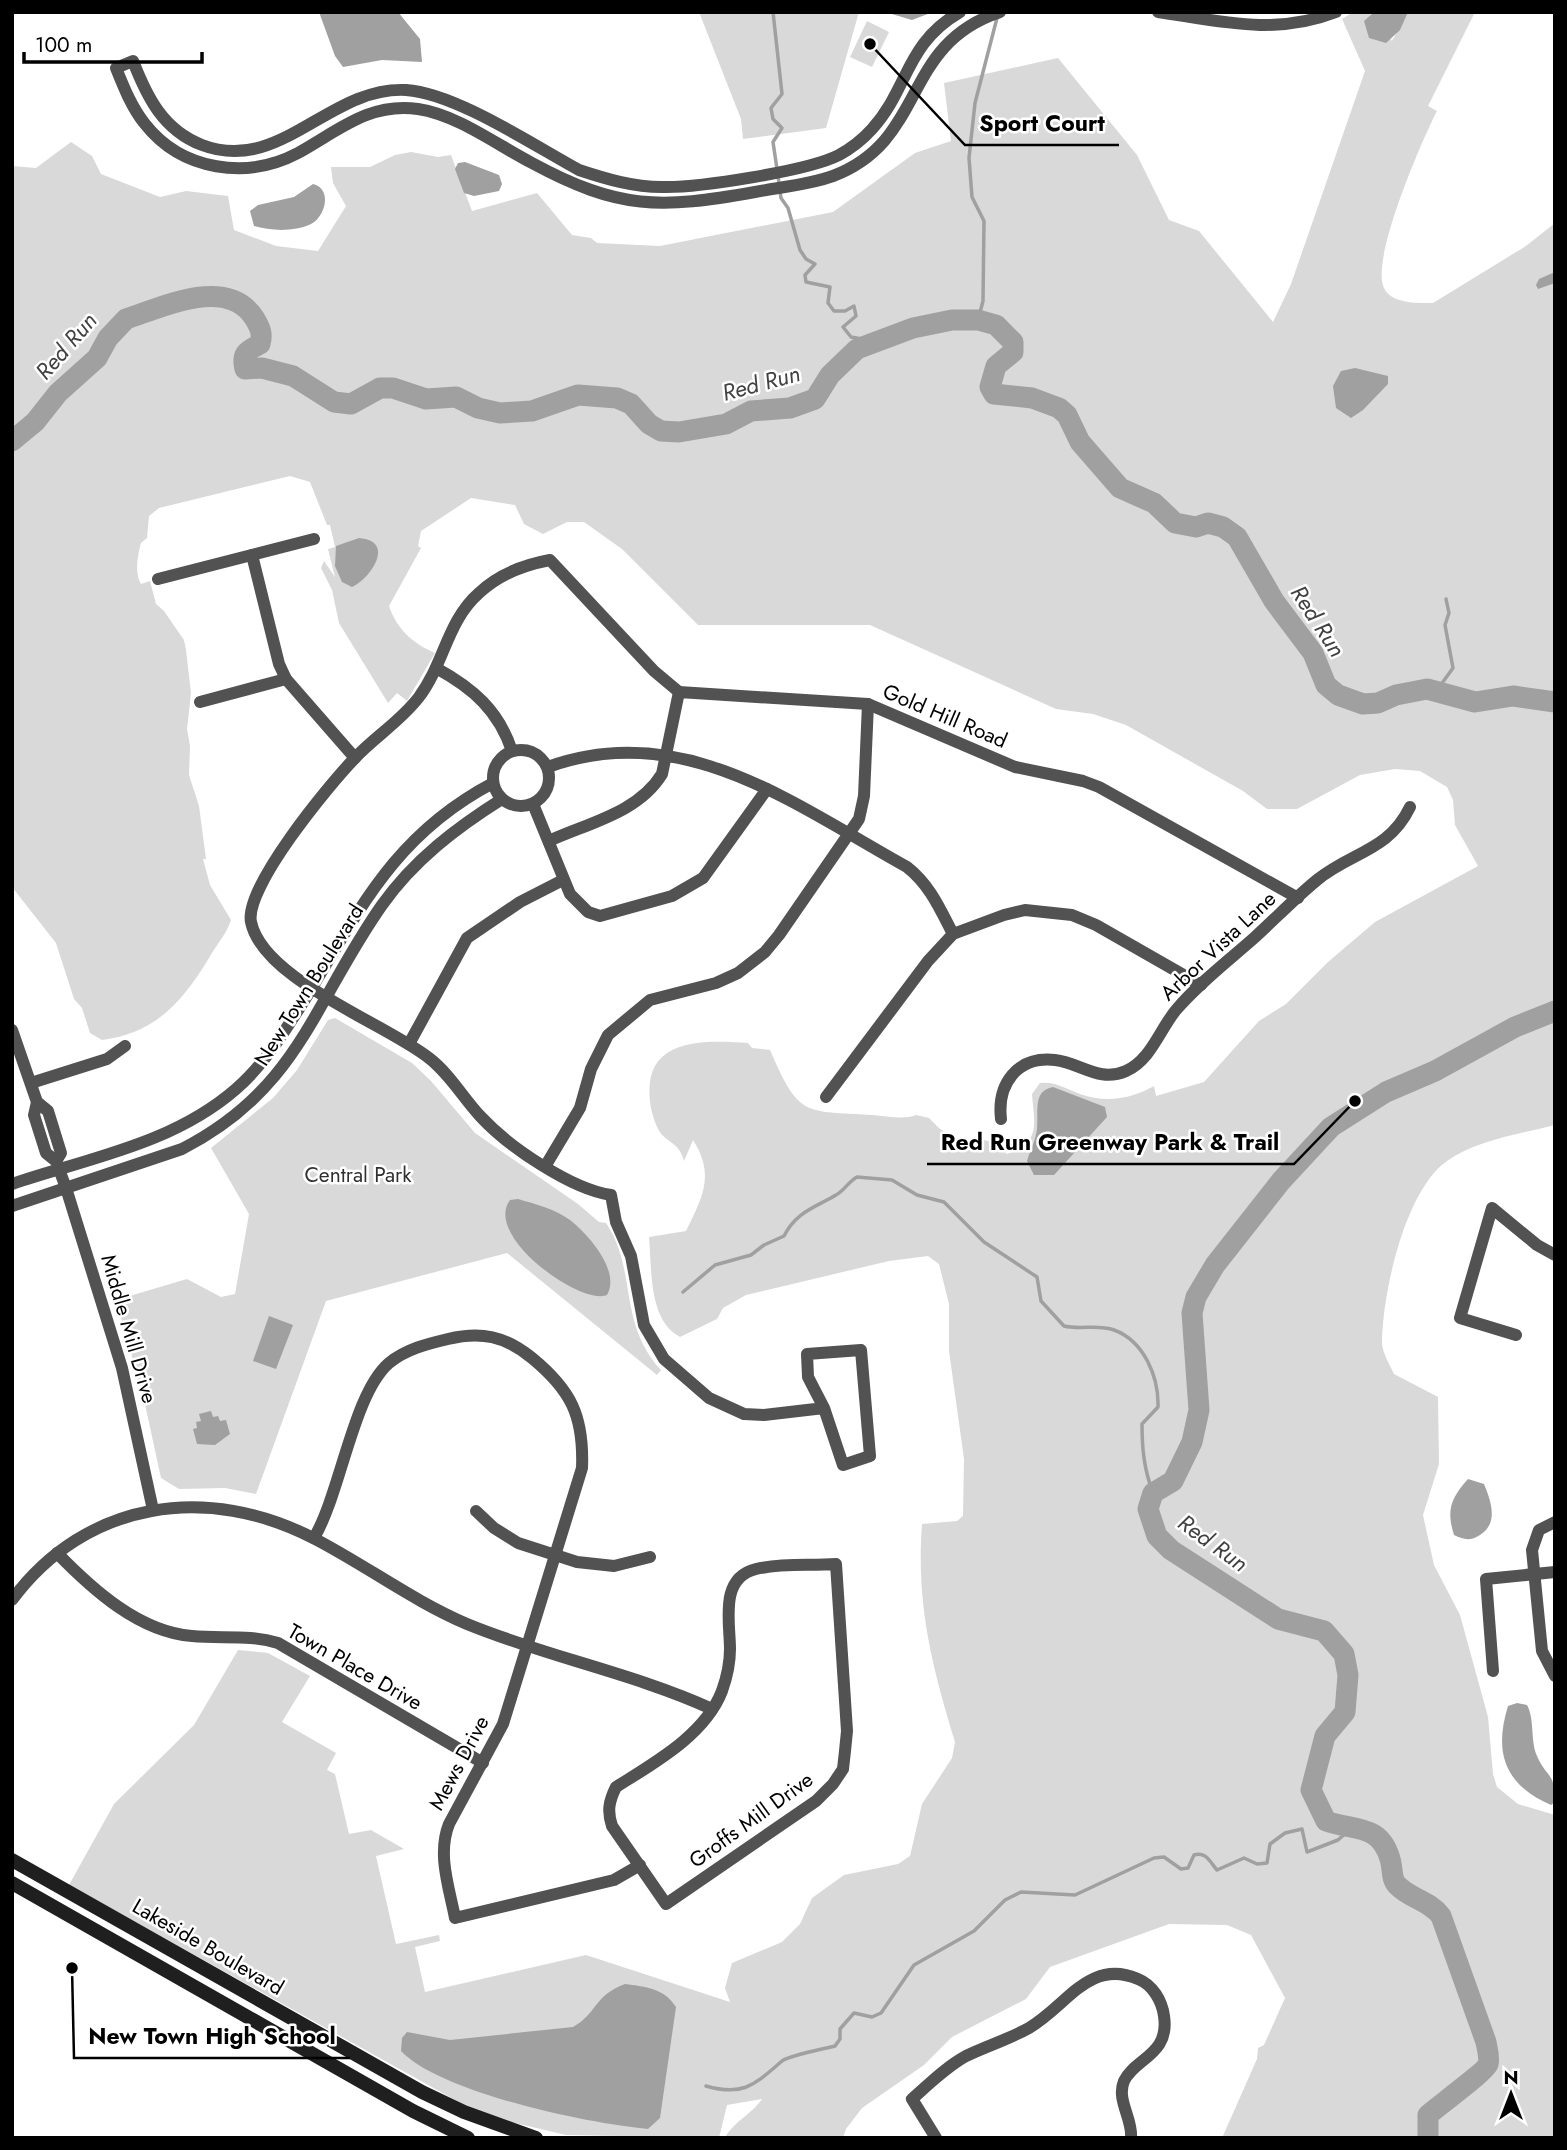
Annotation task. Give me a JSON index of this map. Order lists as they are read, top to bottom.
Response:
{
  "streets": {
    "main road": ["Lakeside Boulevard"],
    "street": [
      "Gold Hill Road",
      "Arbor Vista Lane",
      "New Town Boulevard",
      "Middle Mill Drive",
      "Town Place Drive",
      "Mews Drive",
      "Groffs Mill Drive"
    ]
  },
  "crossings": [
    ["Gold Hill Road", "Arbor Vista Lane"],
    ["New Town Boulevard", "Middle Mill Drive"],
    ["Town Place Drive", "Mews Drive"],
    ["Mews Drive", "Groffs Mill Drive"]
  ],
  "water": ["Red Run"],
  "parks": ["Central Park"],
  "places": ["Sport Court", "Red Run Greenway Park & Trail", "New Town High School"],
  "scale_bar": "100 m",
  "north": "top"
}
